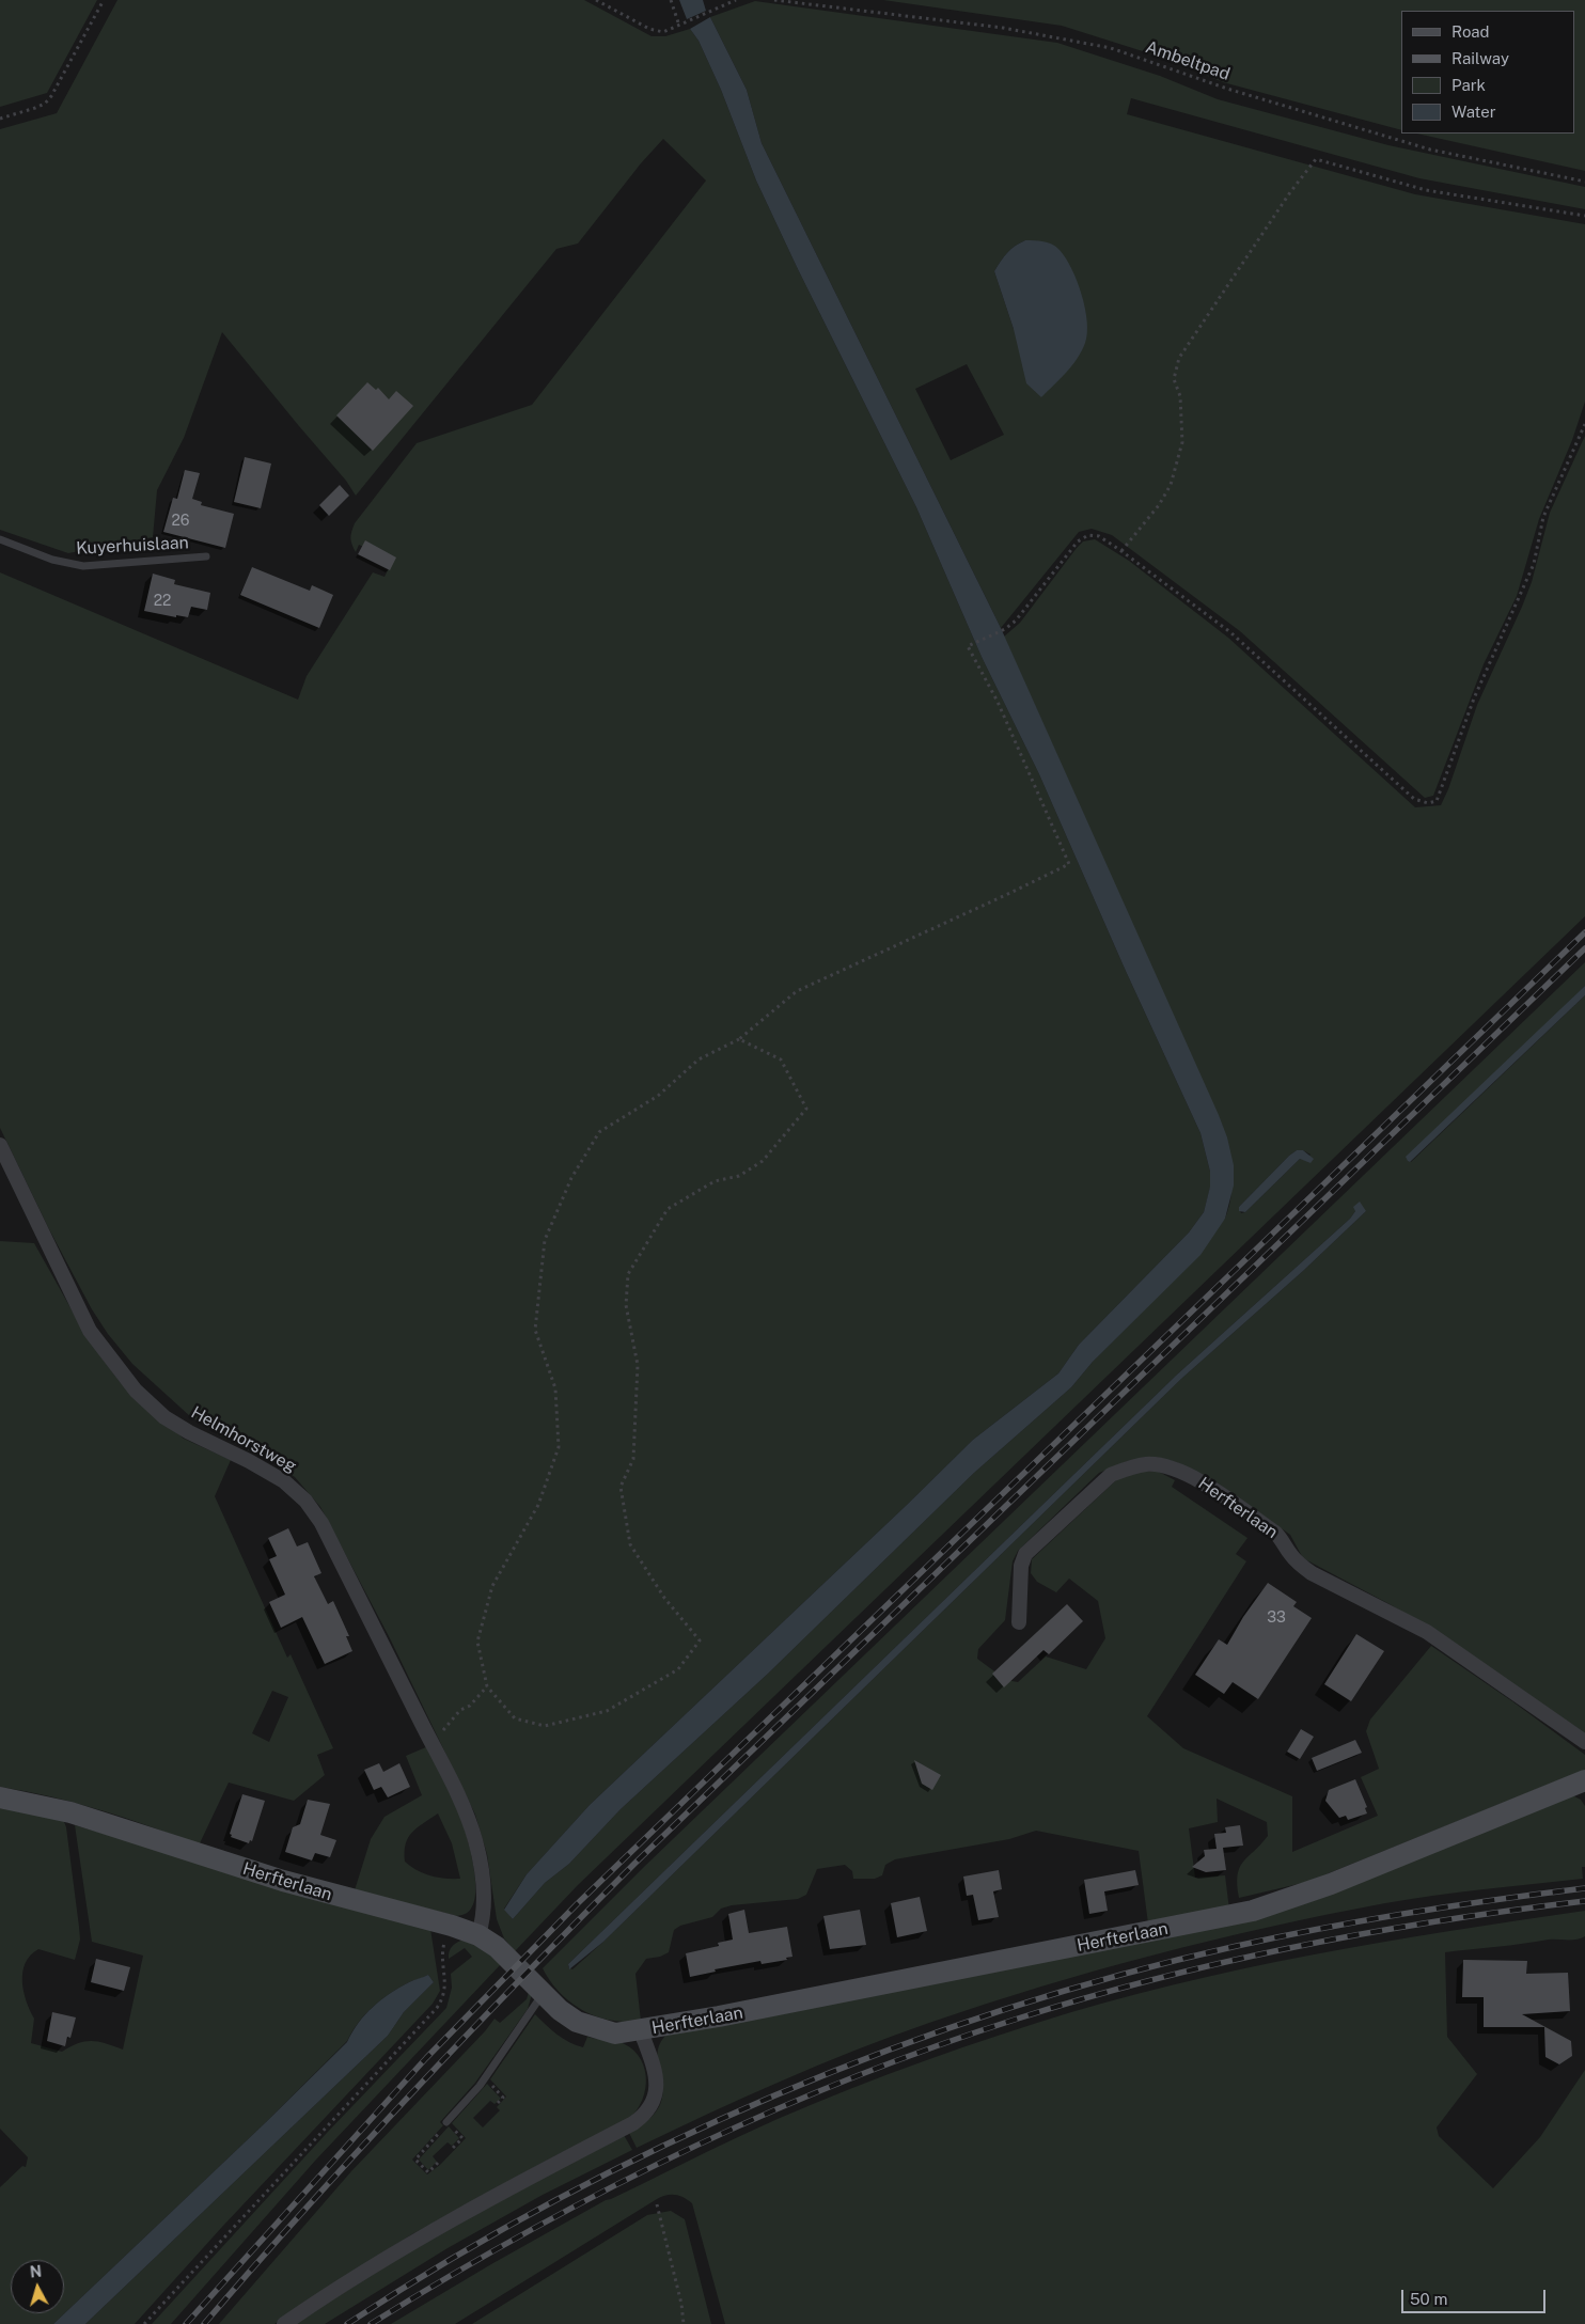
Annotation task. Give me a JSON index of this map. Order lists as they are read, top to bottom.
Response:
{
  "streets": {
    "street": ["Helmhorstweg", "Herfterlaan"],
    "lane": ["Kuyerhuislaan"],
    "path": ["Ambeltpad"]
  },
  "crossings": [
    ["Helmhorstweg", "Herfterlaan"]
  ],
  "house_numbers": ["26", "22", "33"],
  "legend": [
    "Road",
    "Railway",
    "Park",
    "Water"
  ],
  "scale_bar": "50 m",
  "north": "top"
}
